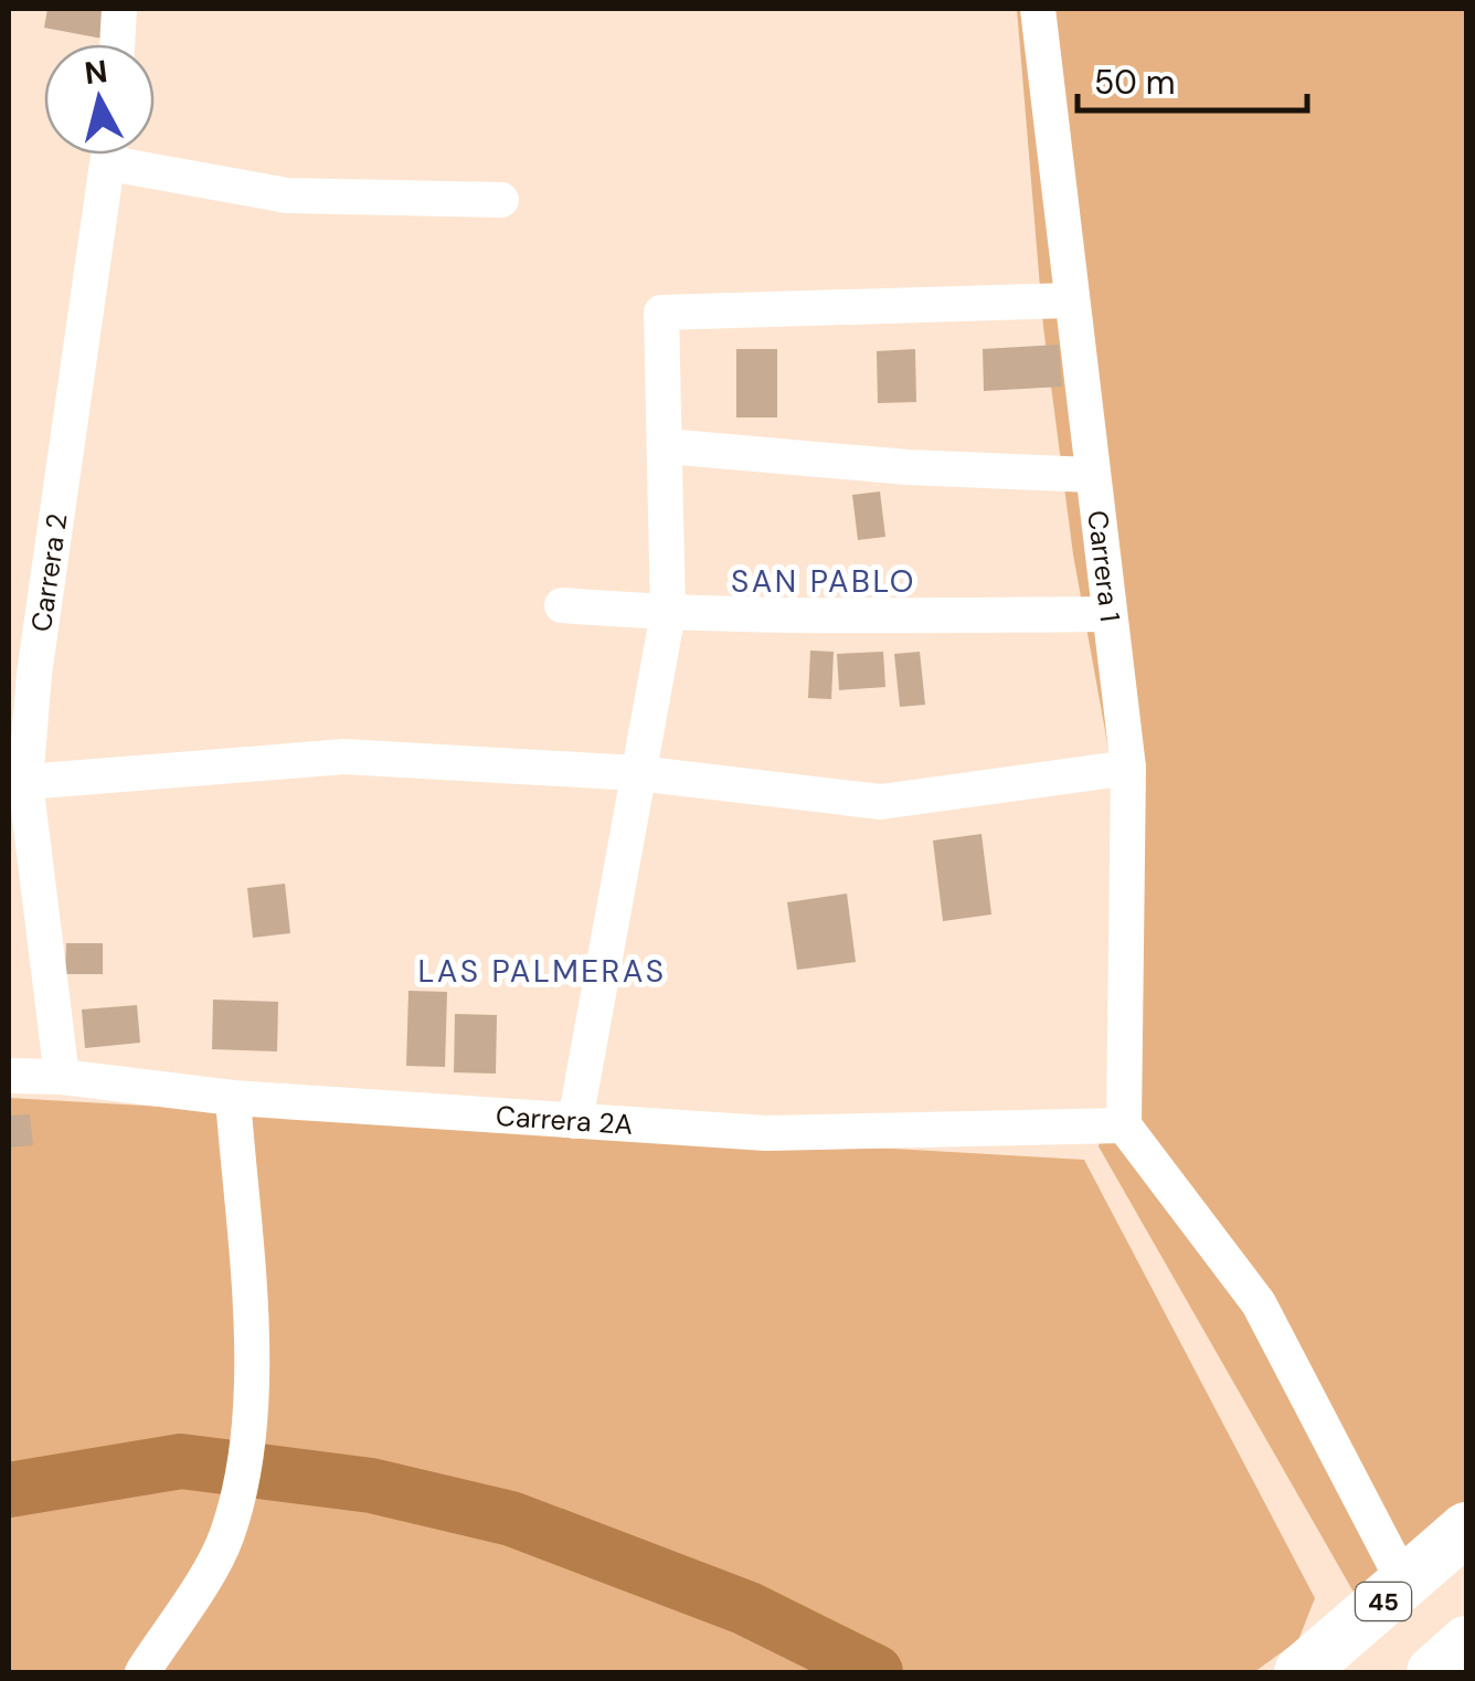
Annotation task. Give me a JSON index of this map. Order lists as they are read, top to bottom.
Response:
{
  "streets": {
    "highway": ["45"],
    "street": ["Carrera 1", "Carrera 2", "Carrera 2A"]
  },
  "crossings": [
    ["Carrera 1", "Carrera 2A"],
    ["Carrera 2", "Carrera 2A"]
  ],
  "districts": ["SAN PABLO", "LAS PALMERAS"],
  "scale_bar": "50 m",
  "north": "top"
}
